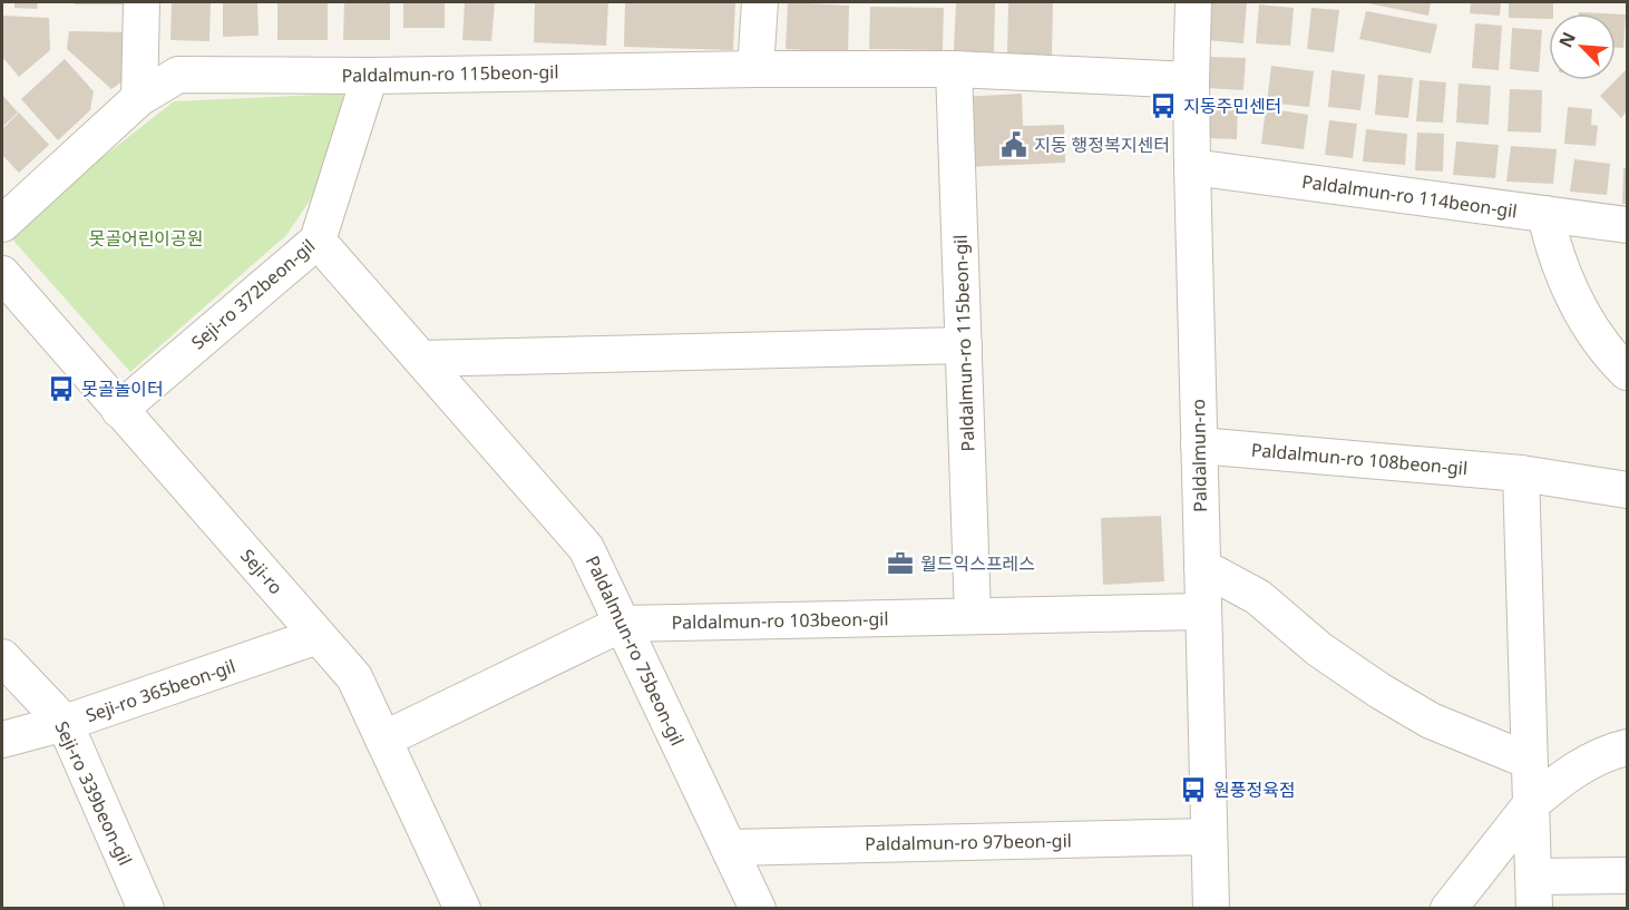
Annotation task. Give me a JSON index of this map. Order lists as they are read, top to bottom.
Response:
{
  "streets": {
    "street": [
      "Paldalmun-ro 115beon-gil",
      "Paldalmun-ro 114beon-gil",
      "Seji-ro 372beon-gil",
      "Paldalmun-ro",
      "Paldalmun-ro 108beon-gil",
      "Seji-ro",
      "Paldalmun-ro 103beon-gil",
      "Paldalmun-ro 75beon-gil",
      "Seji-ro 365beon-gil",
      "Seji-ro 339beon-gil",
      "Paldalmun-ro 97beon-gil"
    ]
  },
  "crossings": [
    ["Paldalmun-ro 115beon-gil", "Seji-ro 372beon-gil"],
    ["Paldalmun-ro 115beon-gil", "Paldalmun-ro"],
    ["Paldalmun-ro 115beon-gil", "Paldalmun-ro 103beon-gil"],
    ["Paldalmun-ro 114beon-gil", "Paldalmun-ro"],
    ["Seji-ro 372beon-gil", "Seji-ro"],
    ["Seji-ro 372beon-gil", "Paldalmun-ro 75beon-gil"],
    ["Paldalmun-ro", "Paldalmun-ro 108beon-gil"],
    ["Paldalmun-ro", "Paldalmun-ro 103beon-gil"],
    ["Paldalmun-ro", "Paldalmun-ro 97beon-gil"],
    ["Seji-ro", "Paldalmun-ro 103beon-gil"],
    ["Seji-ro", "Seji-ro 365beon-gil"],
    ["Paldalmun-ro 103beon-gil", "Paldalmun-ro 75beon-gil"],
    ["Paldalmun-ro 75beon-gil", "Paldalmun-ro 97beon-gil"],
    ["Seji-ro 365beon-gil", "Seji-ro 339beon-gil"]
  ],
  "parks": ["못골어린이공원"],
  "places": {
    "bus stop": ["지동주민센터", "못골놀이터", "원풍정육점"],
    "public building": ["지동 행정복지센터"],
    "office": ["월드익스프레스"]
  },
  "north": "top left"
}
